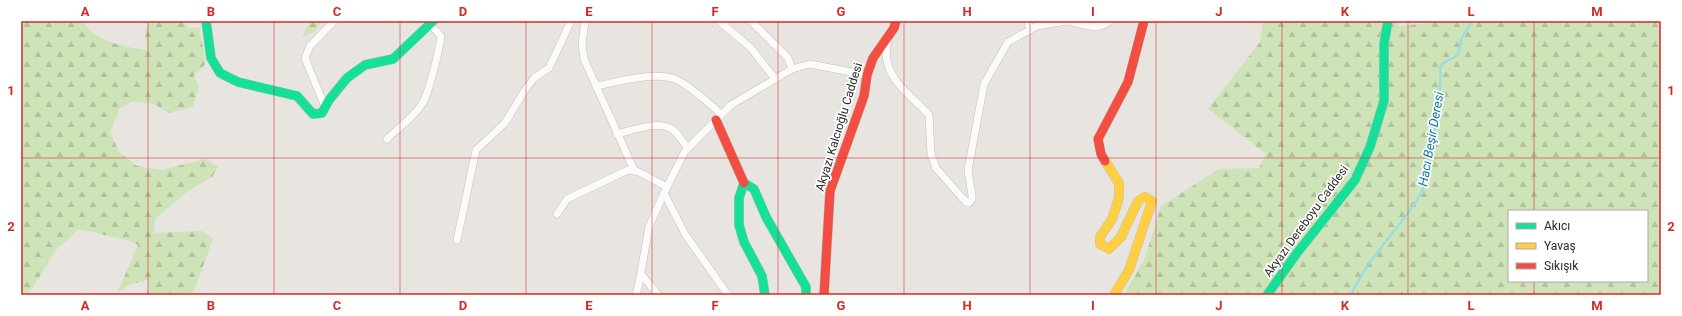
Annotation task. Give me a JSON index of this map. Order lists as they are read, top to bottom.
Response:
{
  "streets": {
    "main road": ["Akyazı Kalcıoğlu Caddesi", "Akyazı Dereboyu Caddesi"]
  },
  "water": ["Hacı Beşir Deresi"],
  "legend": ["Akıcı", "Yavaş", "Sıkışık"],
  "grid": {
    "columns": [
      "A",
      "B",
      "C",
      "D",
      "E",
      "F",
      "G",
      "H",
      "I",
      "J",
      "K",
      "L",
      "M"
    ],
    "rows": ["1", "2"]
  }
}
